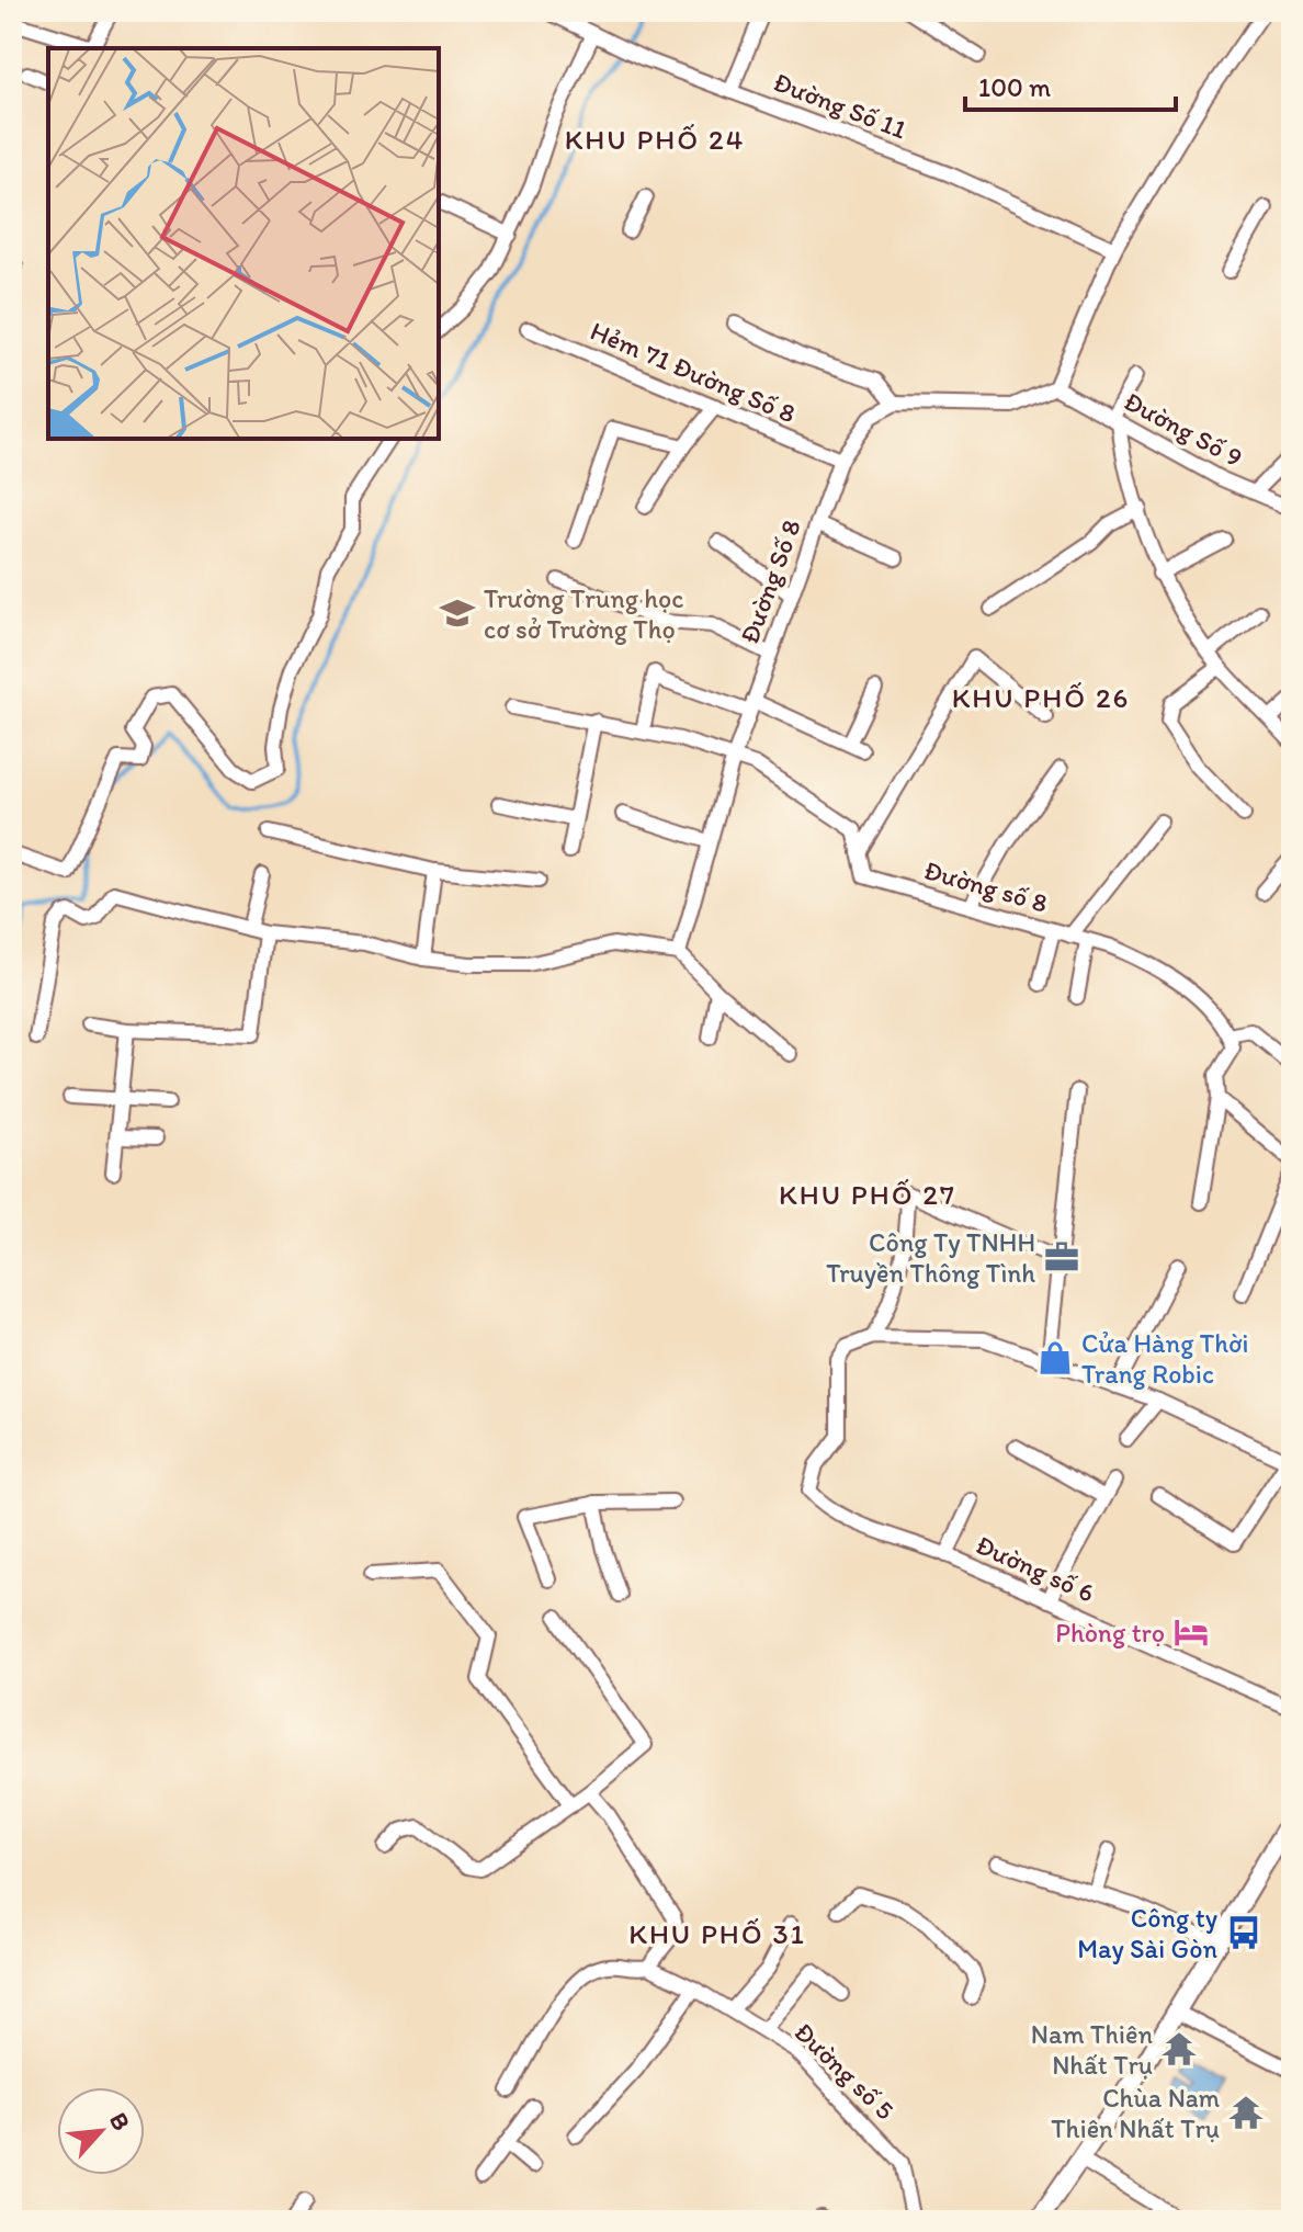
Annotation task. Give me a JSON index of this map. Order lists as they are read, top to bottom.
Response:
{
  "streets": {
    "street": [
      "Đường Số 11",
      "Hẻm 71 Đường Số 8",
      "Đường Số 9",
      "Đường Số 8",
      "Đường số 8",
      "Đường số 6",
      "Đường số 5"
    ]
  },
  "crossings": [
    ["Hẻm 71 Đường Số 8", "Đường Số 8"],
    ["Đường Số 8", "Đường số 8"]
  ],
  "districts": [
    "KHU PHỐ 24",
    "KHU PHỐ 26",
    "KHU PHỐ 27",
    "KHU PHỐ 31"
  ],
  "places": {
    "school or university": ["Trường Trung học cơ sở Trường Thọ"],
    "office": ["Công Ty TNHH Truyền Thông Tình"],
    "shop": ["Cửa Hàng Thời Trang Robic"],
    "hotel": ["Phòng trọ"],
    "bus stop": ["Công ty May Sài Gòn"],
    "temple": ["Nam Thiên Nhất Trụ", "Chùa Nam Thiên Nhất Trụ"]
  },
  "scale_bar": "100 m",
  "north": "top right"
}
